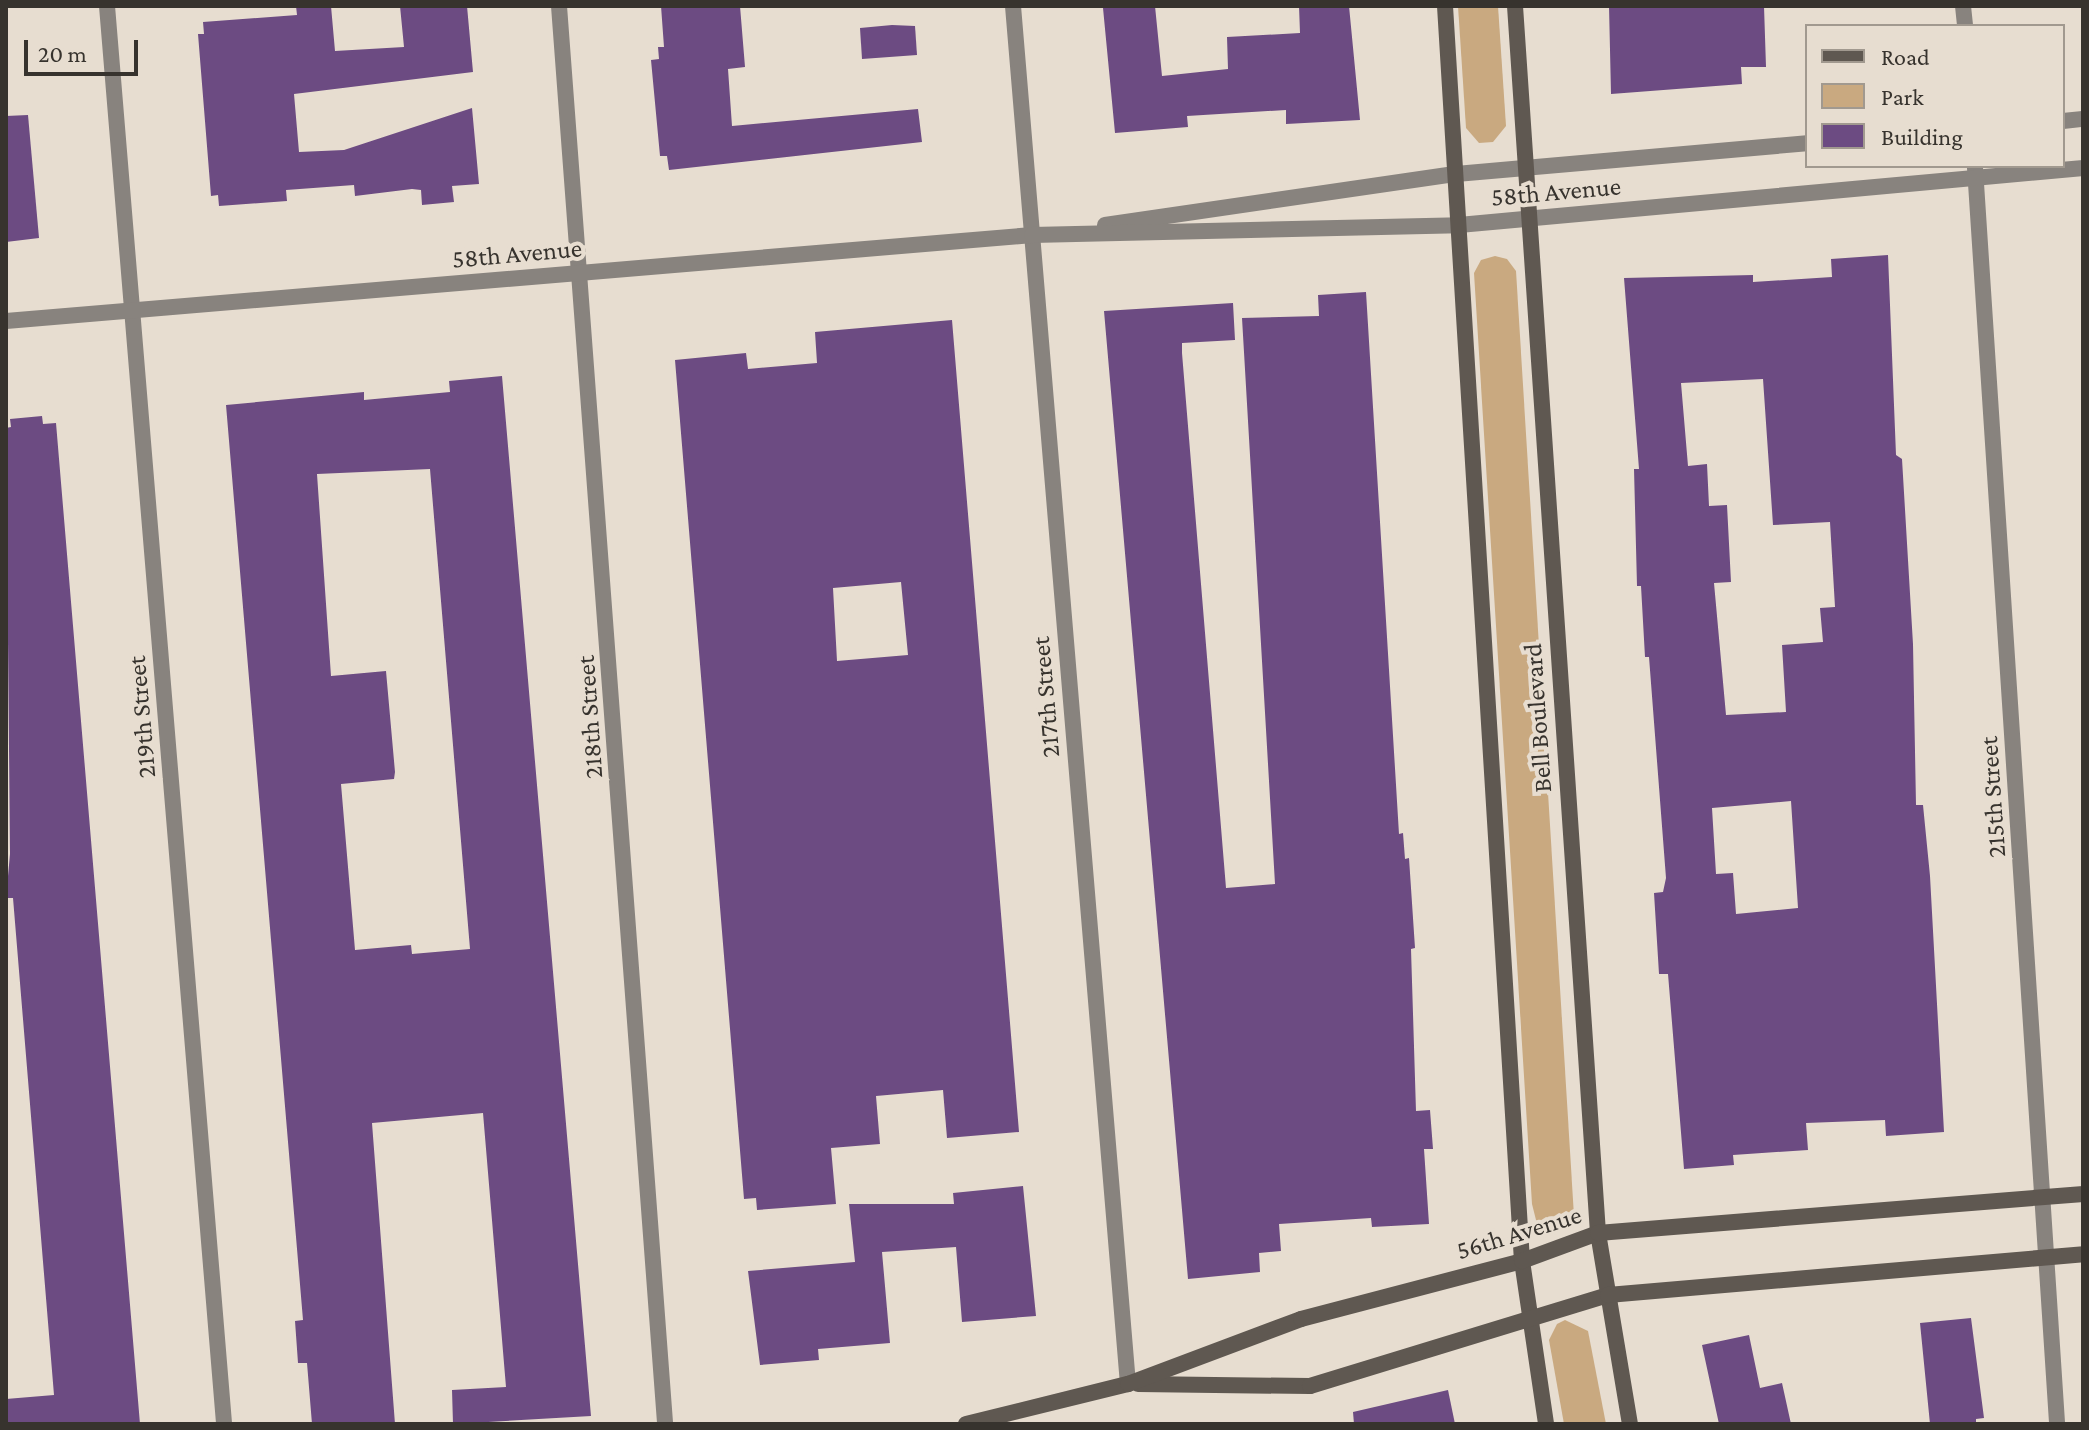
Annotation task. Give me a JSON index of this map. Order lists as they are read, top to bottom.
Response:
{
  "streets": {
    "street": [
      "58th Avenue",
      "217th Street",
      "219th Street",
      "218th Street",
      "Bell Boulevard",
      "215th Street",
      "56th Avenue"
    ]
  },
  "crossings": [
    ["58th Avenue", "217th Street"],
    ["58th Avenue", "219th Street"],
    ["58th Avenue", "218th Street"],
    ["58th Avenue", "Bell Boulevard"],
    ["58th Avenue", "215th Street"],
    ["217th Street", "56th Avenue"],
    ["Bell Boulevard", "56th Avenue"],
    ["215th Street", "56th Avenue"]
  ],
  "legend": ["Road", "Park", "Building"],
  "scale_bar": "20 m"
}
